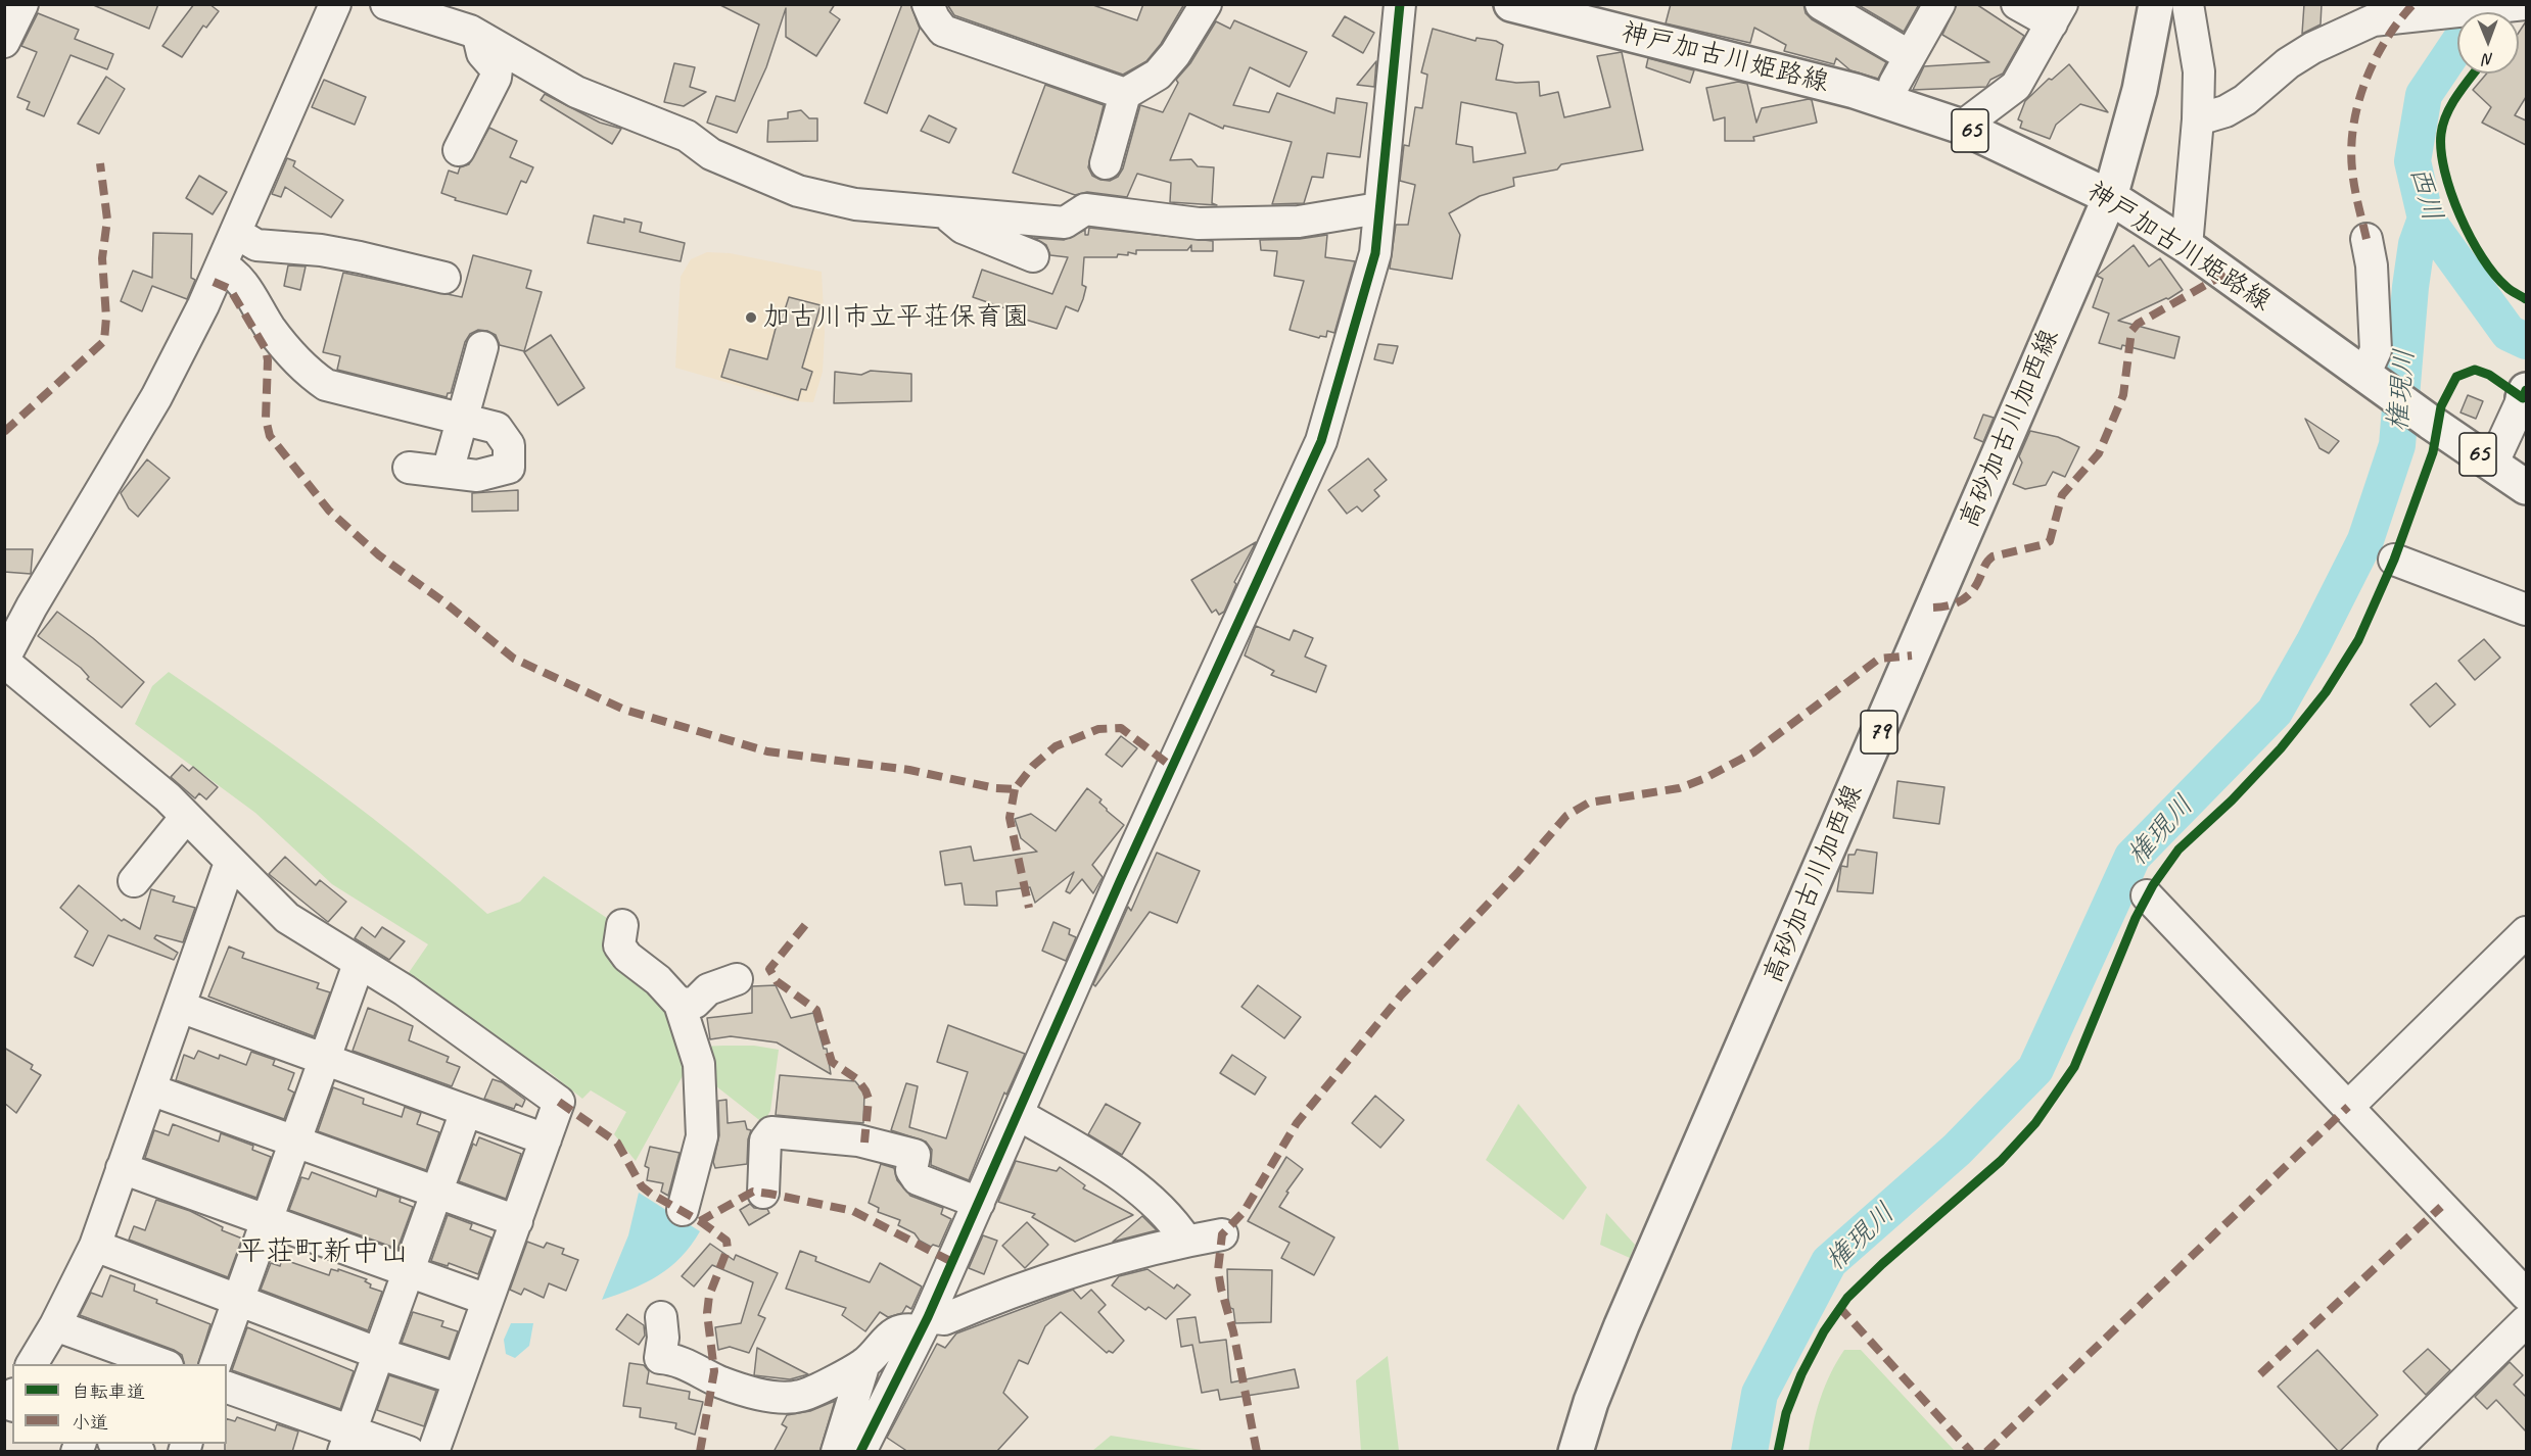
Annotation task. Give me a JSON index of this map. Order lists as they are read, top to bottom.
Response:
{
  "streets": {
    "main road": [
      "神戸加古川姫路線",
      "65",
      "高砂加古川加西線",
      "79"
    ]
  },
  "crossings": [
    ["神戸加古川姫路線", "高砂加古川加西線"]
  ],
  "districts": ["平荘町新中山"],
  "water": ["西川", "権現川"],
  "places": ["加古川市立平荘保育園"],
  "legend": ["自転車道", "小道"],
  "north": "bottom"
}
